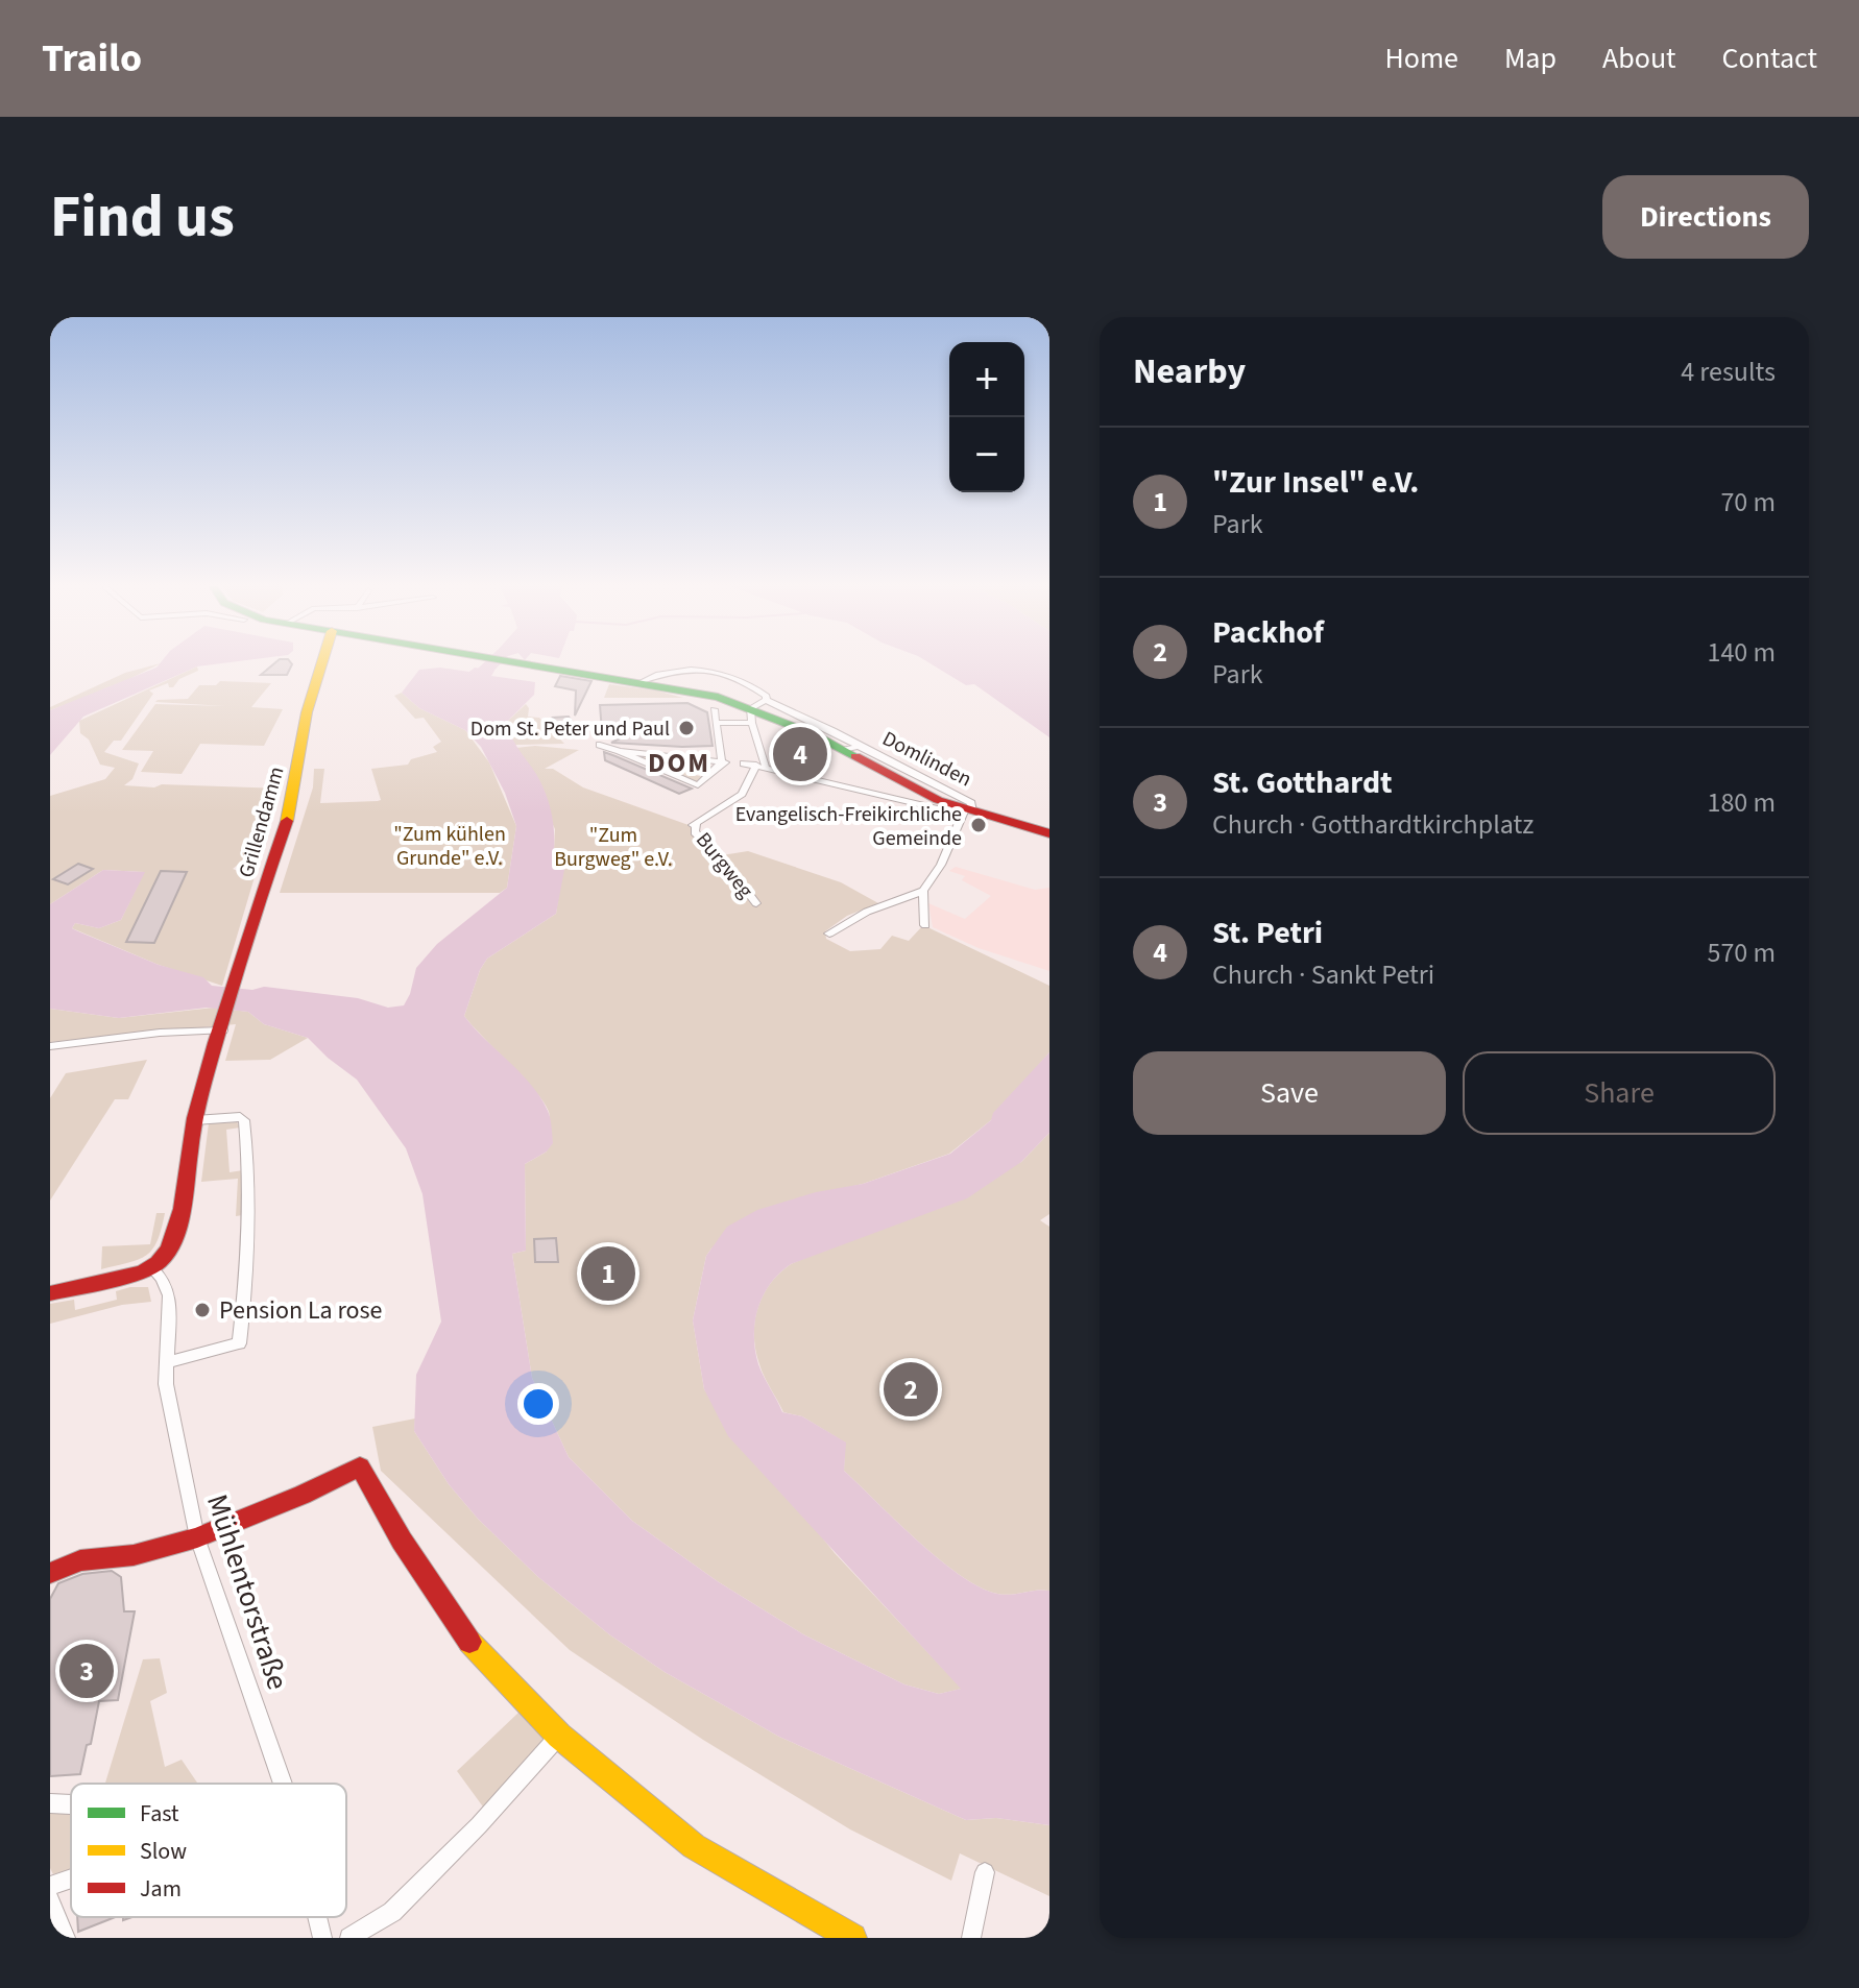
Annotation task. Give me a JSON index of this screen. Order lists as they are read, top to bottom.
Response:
{
  "streets": {
    "street": [
      "Domlinden",
      "Grillendamm",
      "Burgweg",
      "Mühlentorstraße"
    ]
  },
  "districts": ["DOM"],
  "parks": ["\"Zum kühlen Grunde\" e.V.", "\"Zum Burgweg\" e.V."],
  "places": ["Dom St. Peter und Paul", "Evangelisch-Freikirchliche Gemeinde", "Pension La rose"],
  "legend": ["Fast", "Slow", "Jam"],
  "page": {
    "header": "Trailo",
    "nav": [
      "Home",
      "Map",
      "About",
      "Contact"
    ],
    "buttons": [
      "Directions",
      ["Save", "Share"]
    ],
    "title": "Find us",
    "heading": ["Nearby", "4 results"],
    "map_buttons": ["+", "−"],
    "list": [
      {
        "mark": "1",
        "name": "\"Zur Insel\" e.V.",
        "note": "Park",
        "value": "70 m"
      },
      {
        "mark": "2",
        "name": "Packhof",
        "note": "Park",
        "value": "140 m"
      },
      {
        "mark": "3",
        "name": "St. Gotthardt",
        "note": "Church · Gotthardtkirchplatz",
        "value": "180 m"
      },
      {
        "mark": "4",
        "name": "St. Petri",
        "note": "Church · Sankt Petri",
        "value": "570 m"
      }
    ],
    "pins": [
      "4",
      "1",
      "2",
      "3"
    ]
  }
}
